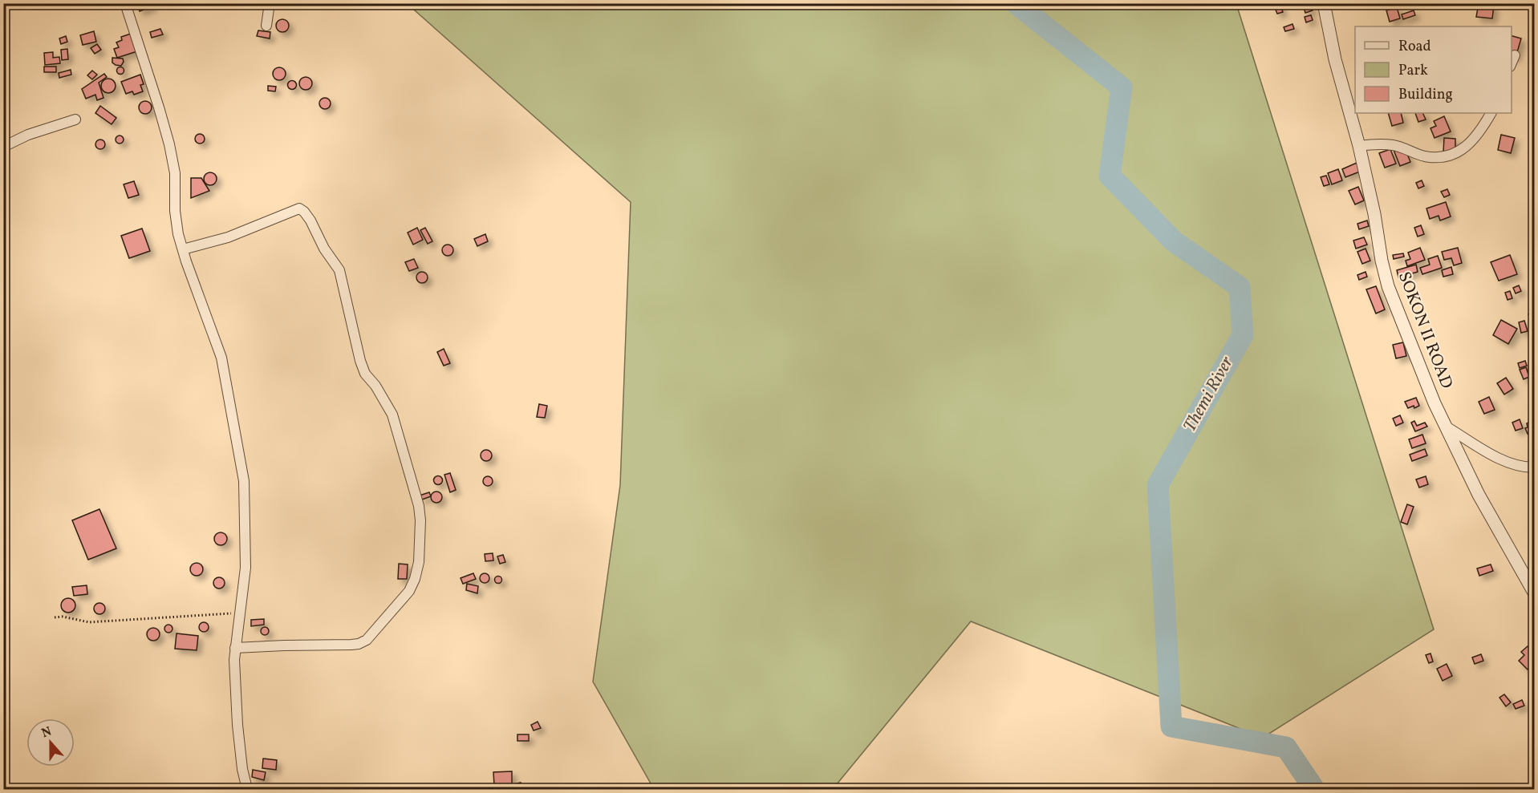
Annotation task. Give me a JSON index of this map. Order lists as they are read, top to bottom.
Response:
{
  "streets": {
    "street": ["SOKON II ROAD"]
  },
  "water": ["Themi River"],
  "legend": ["Road", "Park", "Building"],
  "north": "top"
}
